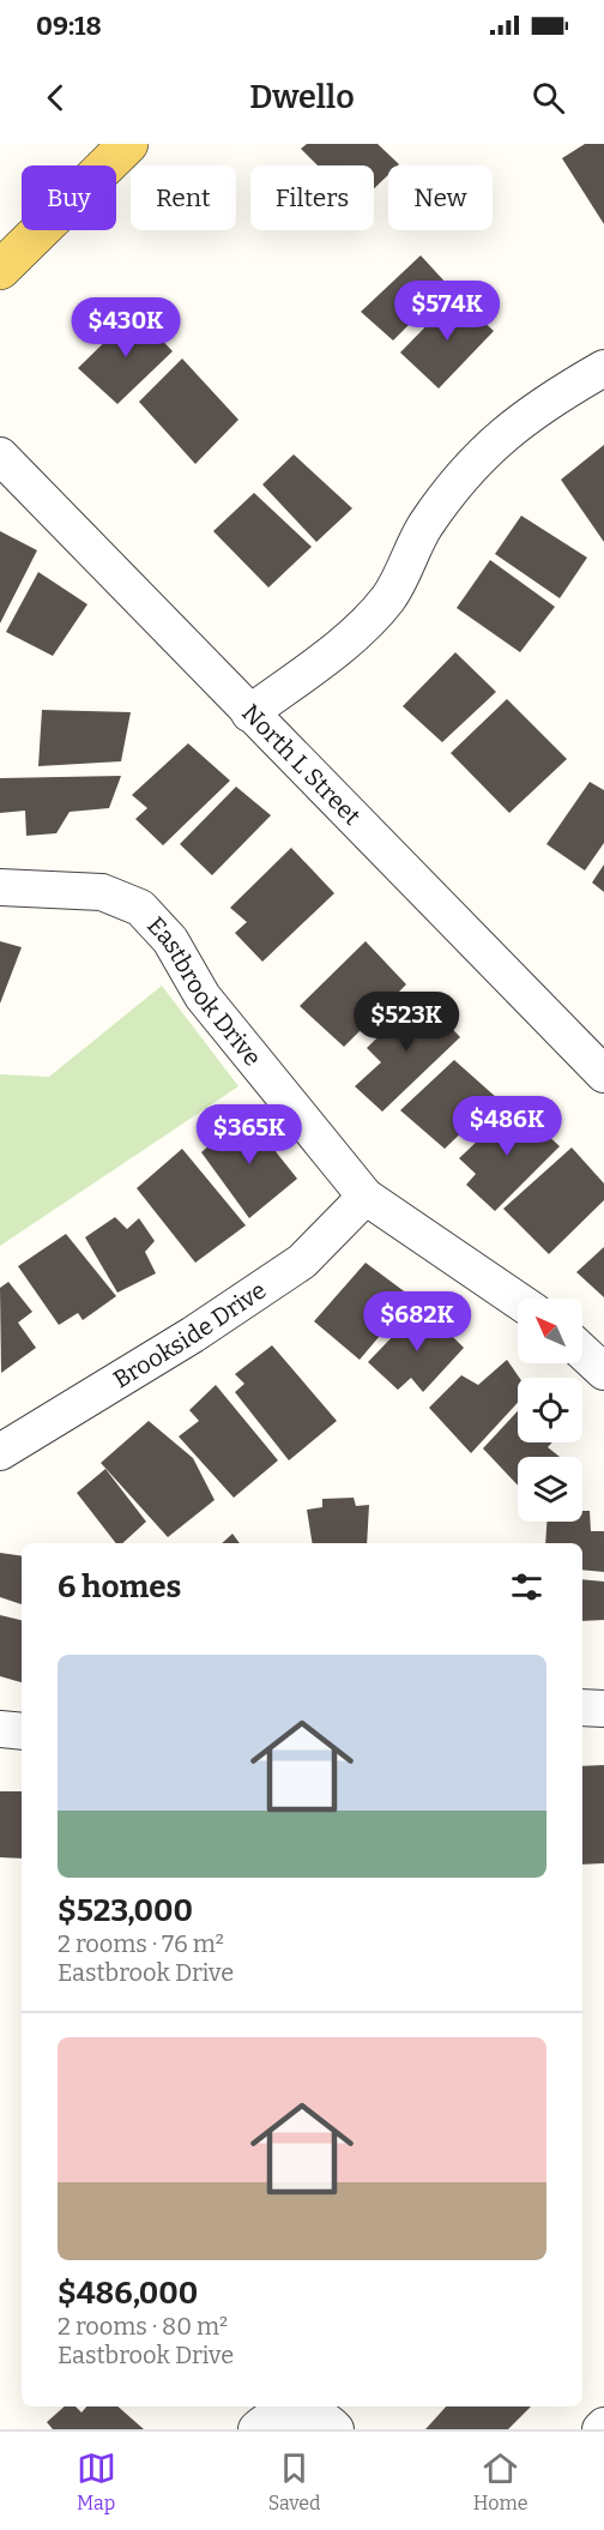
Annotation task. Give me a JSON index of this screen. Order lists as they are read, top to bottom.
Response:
{
  "streets": {
    "street": ["North L Street", "Eastbrook Drive", "Brookside Drive"]
  },
  "crossings": [
    ["Eastbrook Drive", "Brookside Drive"]
  ],
  "north": "top left",
  "page": {
    "status": "09:18",
    "header": "Dwello",
    "chip": [
      "Buy",
      "Rent",
      "Filters",
      "New"
    ],
    "price": [
      "$574K",
      "$430K",
      "$523K",
      "$486K",
      "$365K",
      "$682K"
    ],
    "heading": "6 homes",
    "list": [
      {
        "name": "$523,000",
        "note": "2 rooms · 76 m² · Eastbrook Drive"
      },
      {
        "name": "$486,000",
        "note": "2 rooms · 80 m² · Eastbrook Drive"
      }
    ],
    "tabs": ["Map", "Saved", "Home"]
  }
}
